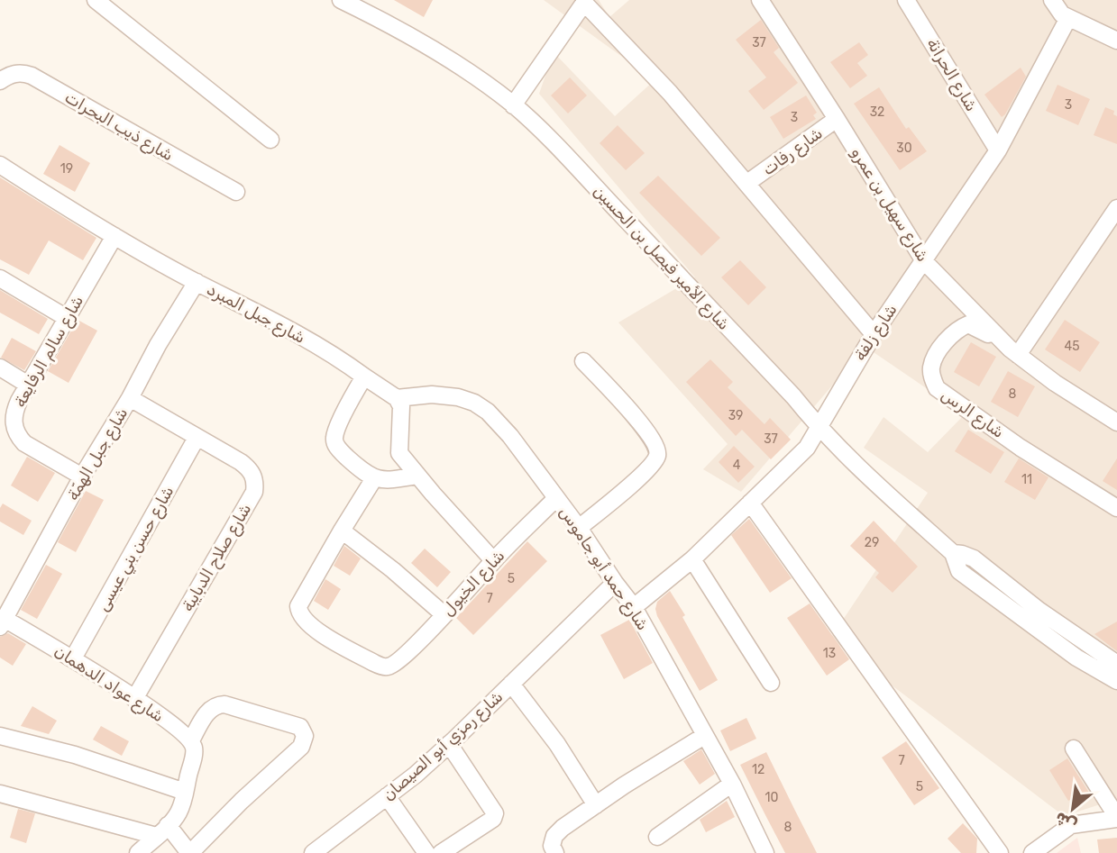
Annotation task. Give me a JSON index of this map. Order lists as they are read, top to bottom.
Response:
{
  "streets": {
    "street": [
      "شارع الحرانة",
      "شارع ذيب البحرات",
      "شارع رفات",
      "شارع سهيل بن عمرو",
      "شارع الأمير فيصل بن الحسين",
      "شارع جبل المبرد",
      "شارع زلفة",
      "شارع سالم الرفايعة",
      "شارع الرس",
      "شارع جبل الهمّة",
      "شارع حسن بني عيسى",
      "شارع صلاح الدبايبة",
      "شارع حمد أبو جاموس",
      "شارع الخيول",
      "شارع عواد الدهمان",
      "شارع رمزي أبو الصيصان"
    ]
  },
  "crossings": [
    ["شارع الحرانة", "شارع زلفة"],
    ["شارع رفات", "شارع سهيل بن عمرو"],
    ["شارع سهيل بن عمرو", "شارع زلفة"],
    ["شارع سهيل بن عمرو", "شارع الرس"],
    ["شارع الأمير فيصل بن الحسين", "شارع زلفة"],
    ["شارع جبل المبرد", "شارع سالم الرفايعة"],
    ["شارع جبل المبرد", "شارع جبل الهمّة"],
    ["شارع جبل المبرد", "شارع حمد أبو جاموس"],
    ["شارع زلفة", "شارع حمد أبو جاموس"],
    ["شارع سالم الرفايعة", "شارع جبل الهمّة"],
    ["شارع جبل الهمّة", "شارع صلاح الدبايبة"],
    ["شارع جبل الهمّة", "شارع عواد الدهمان"],
    ["شارع حسن بني عيسى", "شارع صلاح الدبايبة"],
    ["شارع حسن بني عيسى", "شارع عواد الدهمان"],
    ["شارع صلاح الدبايبة", "شارع عواد الدهمان"],
    ["شارع حمد أبو جاموس", "شارع الخيول"],
    ["شارع حمد أبو جاموس", "شارع رمزي أبو الصيصان"]
  ],
  "house_numbers": [
    "37",
    "3",
    "32",
    "3",
    "30",
    "19",
    "45",
    "8",
    "39",
    "37",
    "4",
    "11",
    "29",
    "5",
    "7",
    "13",
    "7",
    "12",
    "5",
    "10",
    "8"
  ],
  "north": "bottom left"
}
